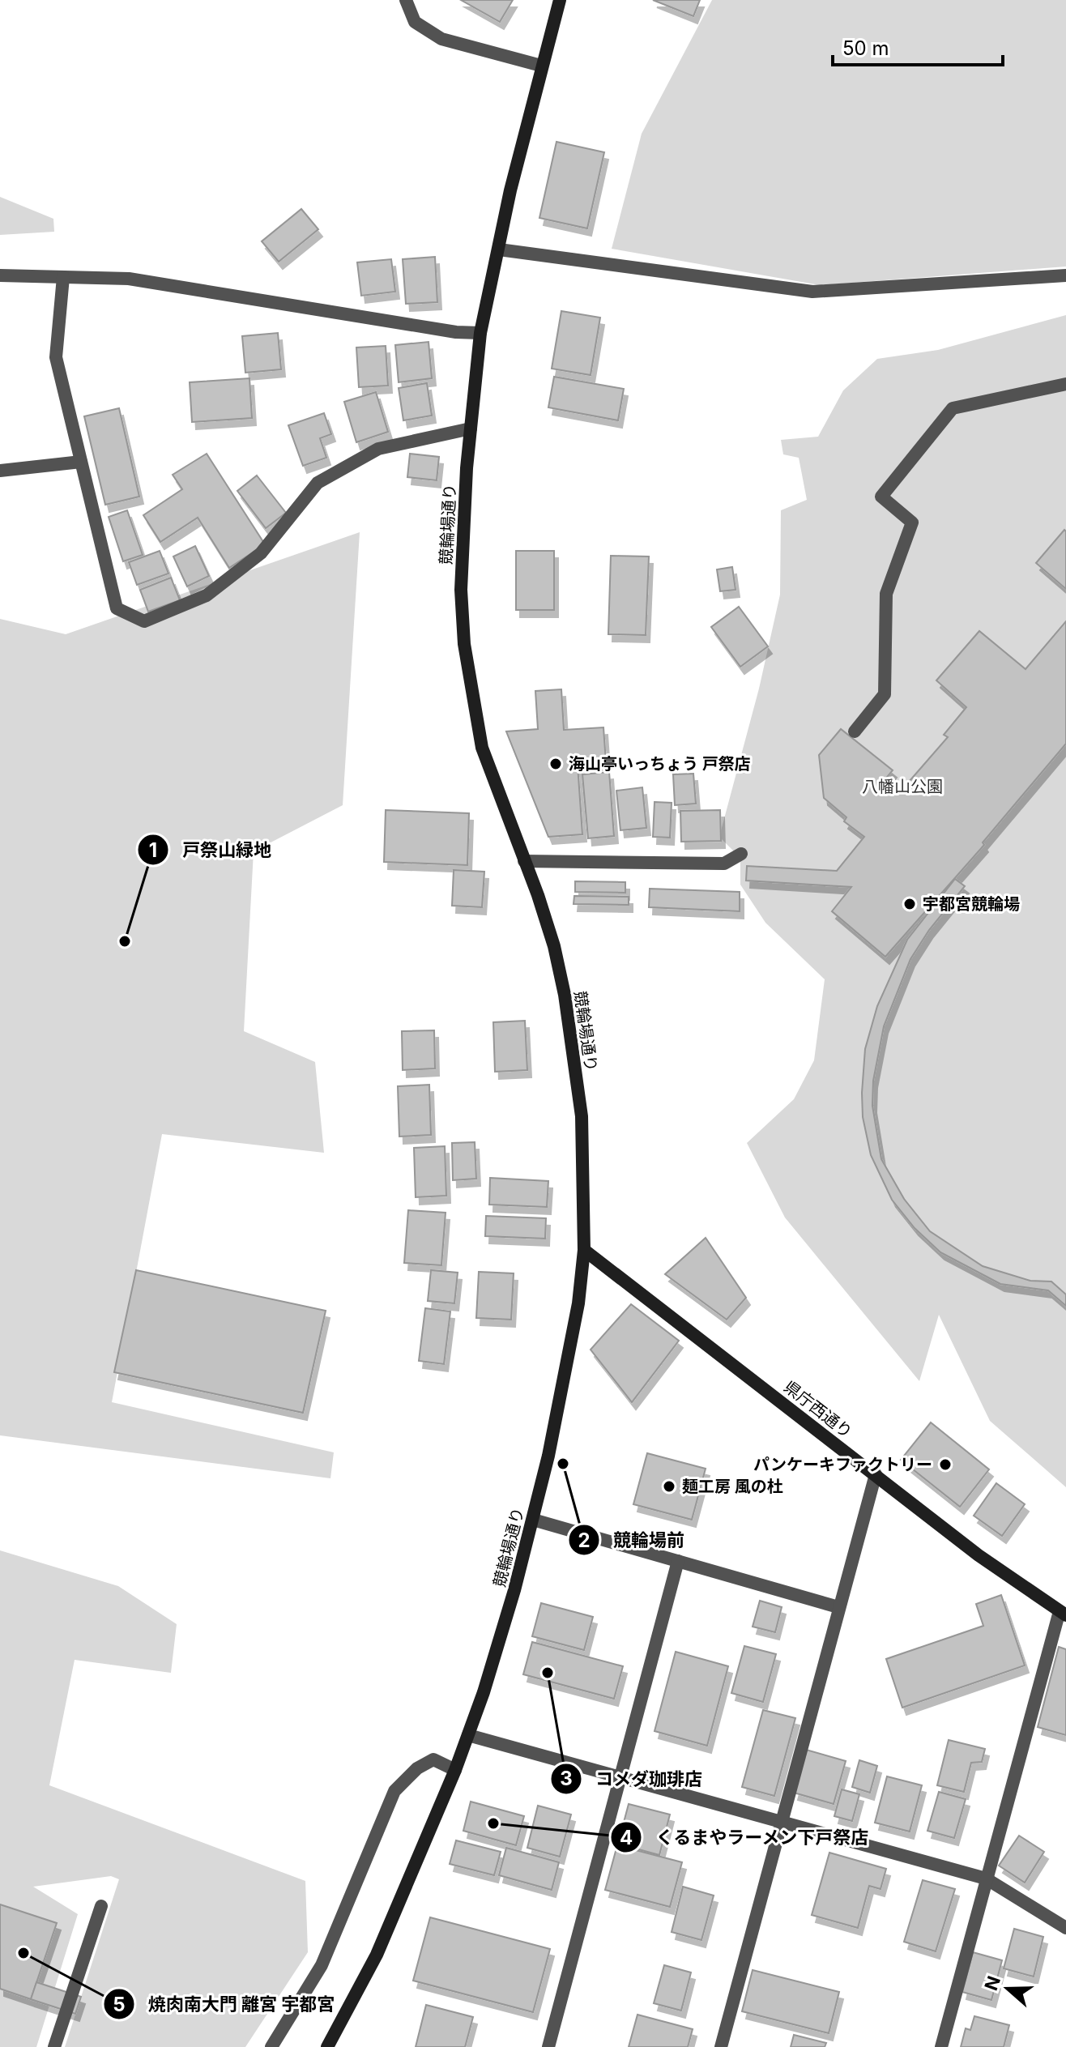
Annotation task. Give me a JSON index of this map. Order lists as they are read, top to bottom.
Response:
{
  "streets": {
    "street": ["競輪場通り", "県庁西通り"]
  },
  "crossings": [
    ["競輪場通り", "県庁西通り"]
  ],
  "parks": ["八幡山公園"],
  "places": [
    "海山亭いっちょう 戸祭店",
    "宇都宮競輪場",
    "戸祭山緑地",
    "競輪場前",
    "パンケーキファクトリー",
    "麺工房 風の杜",
    "コメダ珈琲店",
    "くるまやラーメン下戸祭店",
    "焼肉南大門 離宮 宇都宮"
  ],
  "scale_bar": "50 m",
  "north": "left"
}
